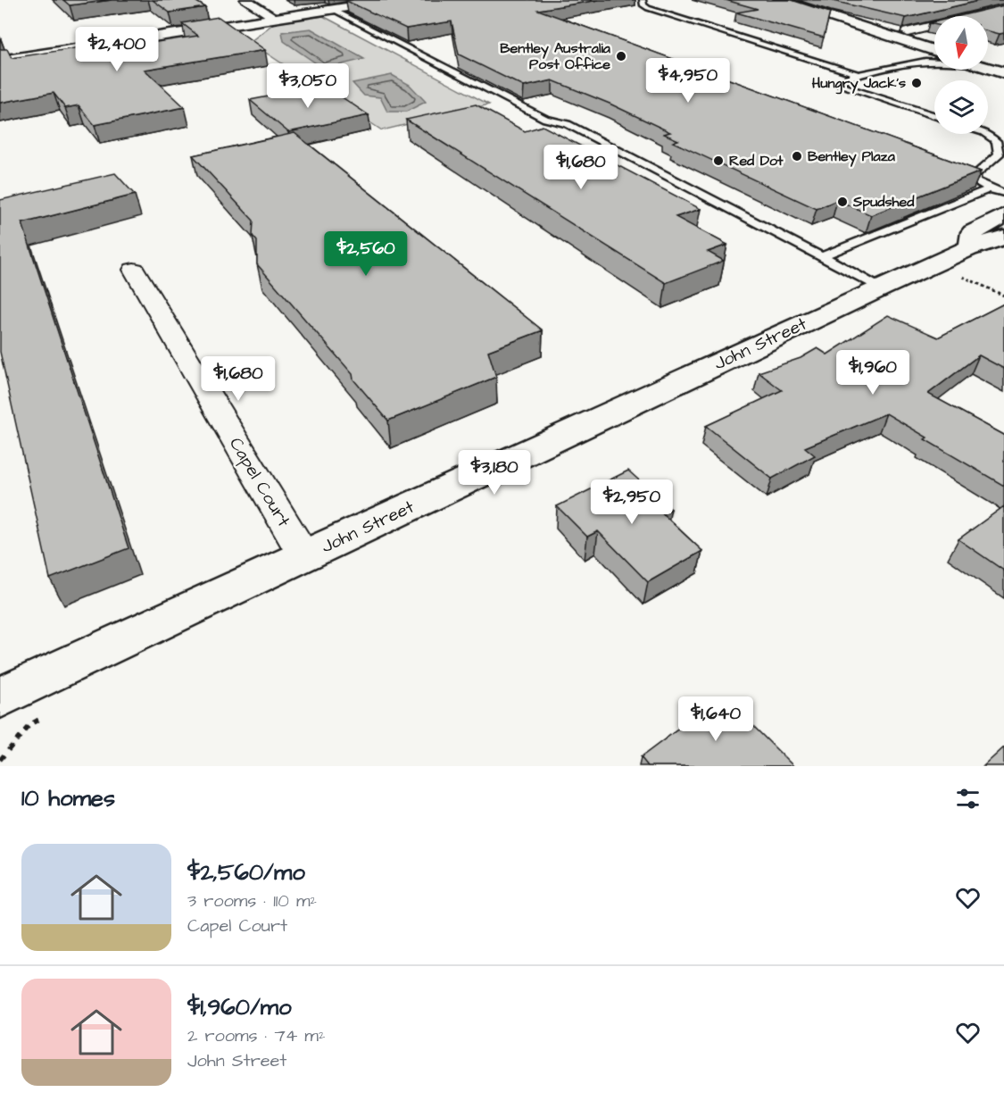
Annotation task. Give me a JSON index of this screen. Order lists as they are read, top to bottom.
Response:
{
  "streets": {
    "main road": ["John Street"],
    "street": ["Capel Court"]
  },
  "crossings": [
    ["John Street", "Capel Court"]
  ],
  "places": [
    "Bentley Australia Post Office",
    "Hungry Jack's",
    "Bentley Plaza",
    "Red Dot",
    "Spudshed"
  ],
  "north": "bottom",
  "page": {
    "price": [
      "$2,400",
      "$4,950",
      "$3,050",
      "$1,680",
      "$2,560",
      "$1,960",
      "$1,680",
      "$3,180",
      "$2,950",
      "$1,640"
    ],
    "heading": "10 homes",
    "list": [
      {
        "name": "$2,560/mo",
        "note": "3 rooms · 110 m² · Capel Court"
      },
      {
        "name": "$1,960/mo",
        "note": "2 rooms · 74 m² · John Street"
      }
    ]
  }
}
